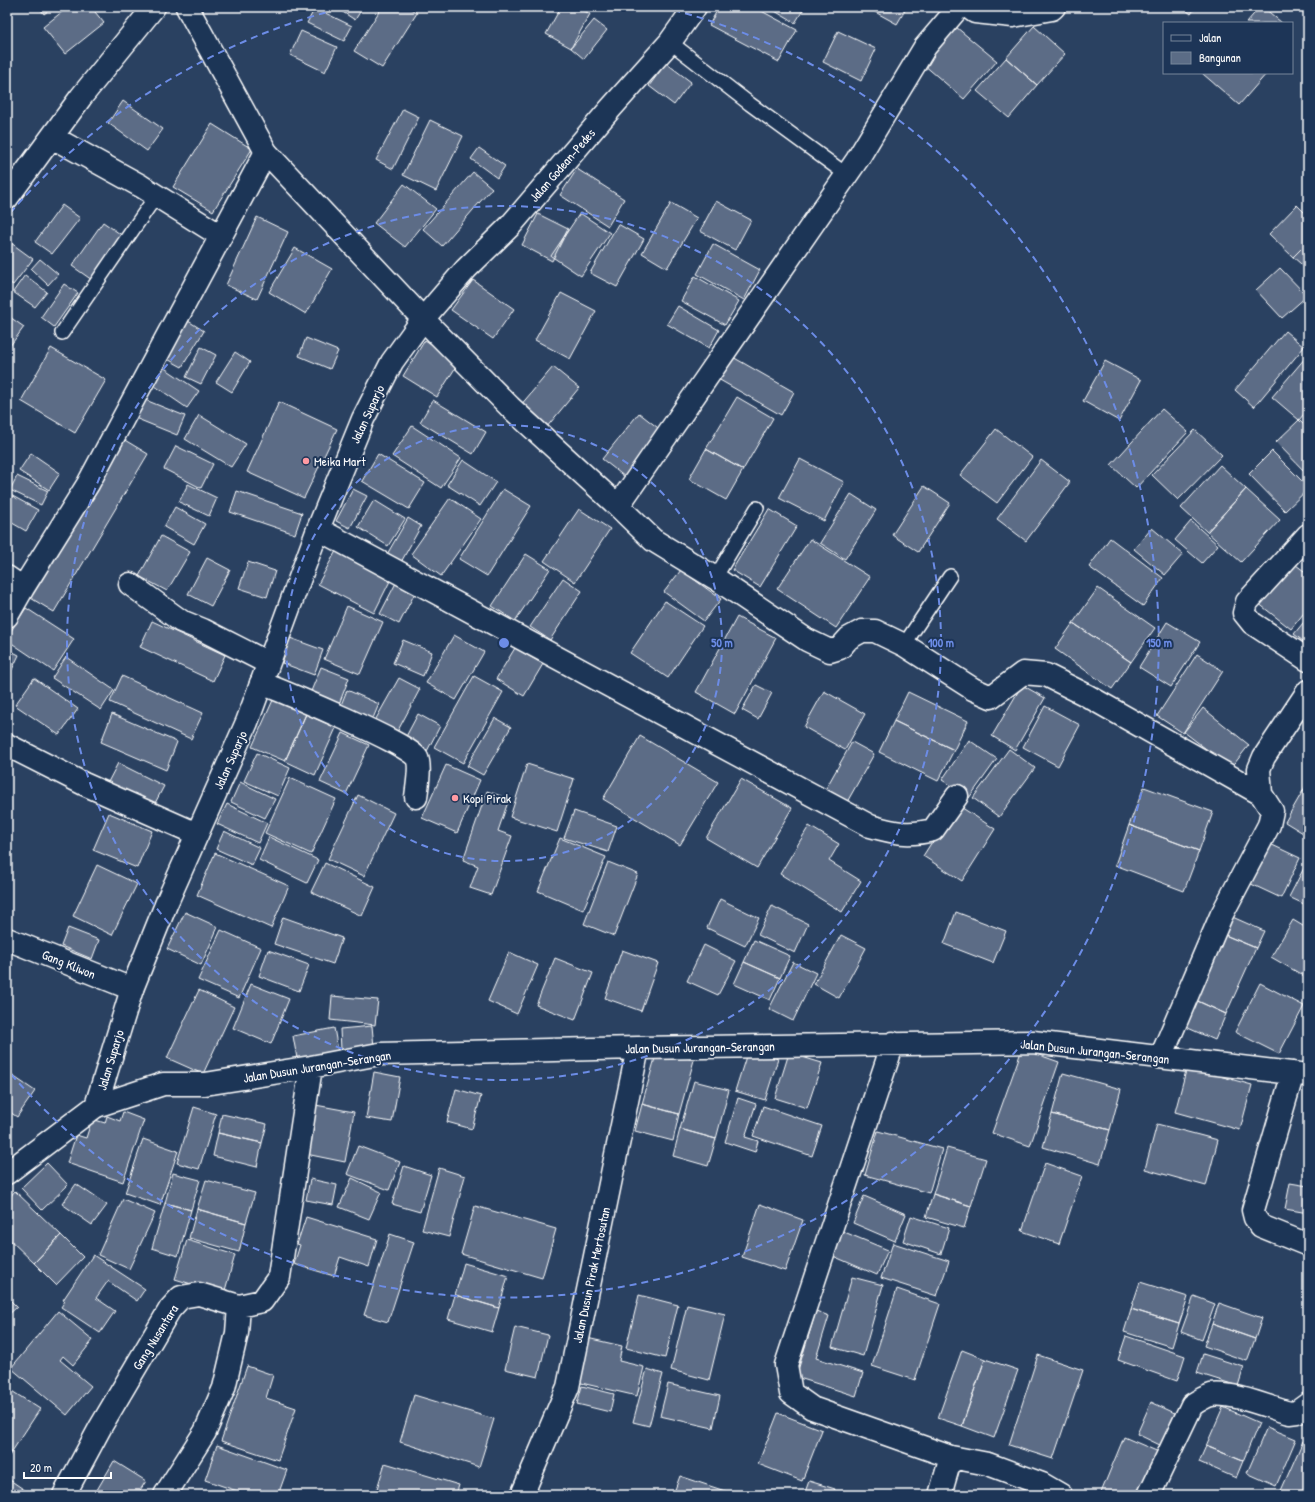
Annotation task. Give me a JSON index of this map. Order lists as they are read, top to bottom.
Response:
{
  "streets": {
    "street": [
      "Jalan Godean-Pedes",
      "Jalan Suparjo",
      "Gang Kliwon",
      "Jalan Dusun Jurangan-Serangan",
      "Jalan Dusun Pirak Mertosutan",
      "Gang Nusantara"
    ]
  },
  "crossings": [
    ["Jalan Godean-Pedes", "Jalan Suparjo"],
    ["Jalan Suparjo", "Gang Kliwon"],
    ["Jalan Suparjo", "Jalan Dusun Jurangan-Serangan"],
    ["Jalan Dusun Jurangan-Serangan", "Jalan Dusun Pirak Mertosutan"],
    ["Jalan Dusun Jurangan-Serangan", "Gang Nusantara"]
  ],
  "places": ["Meika Mart", "Kopi Pirak"],
  "legend": ["Jalan", "Bangunan"],
  "scale_bar": "20 m",
  "rings": ["50 m", "100 m", "150 m"]
}
